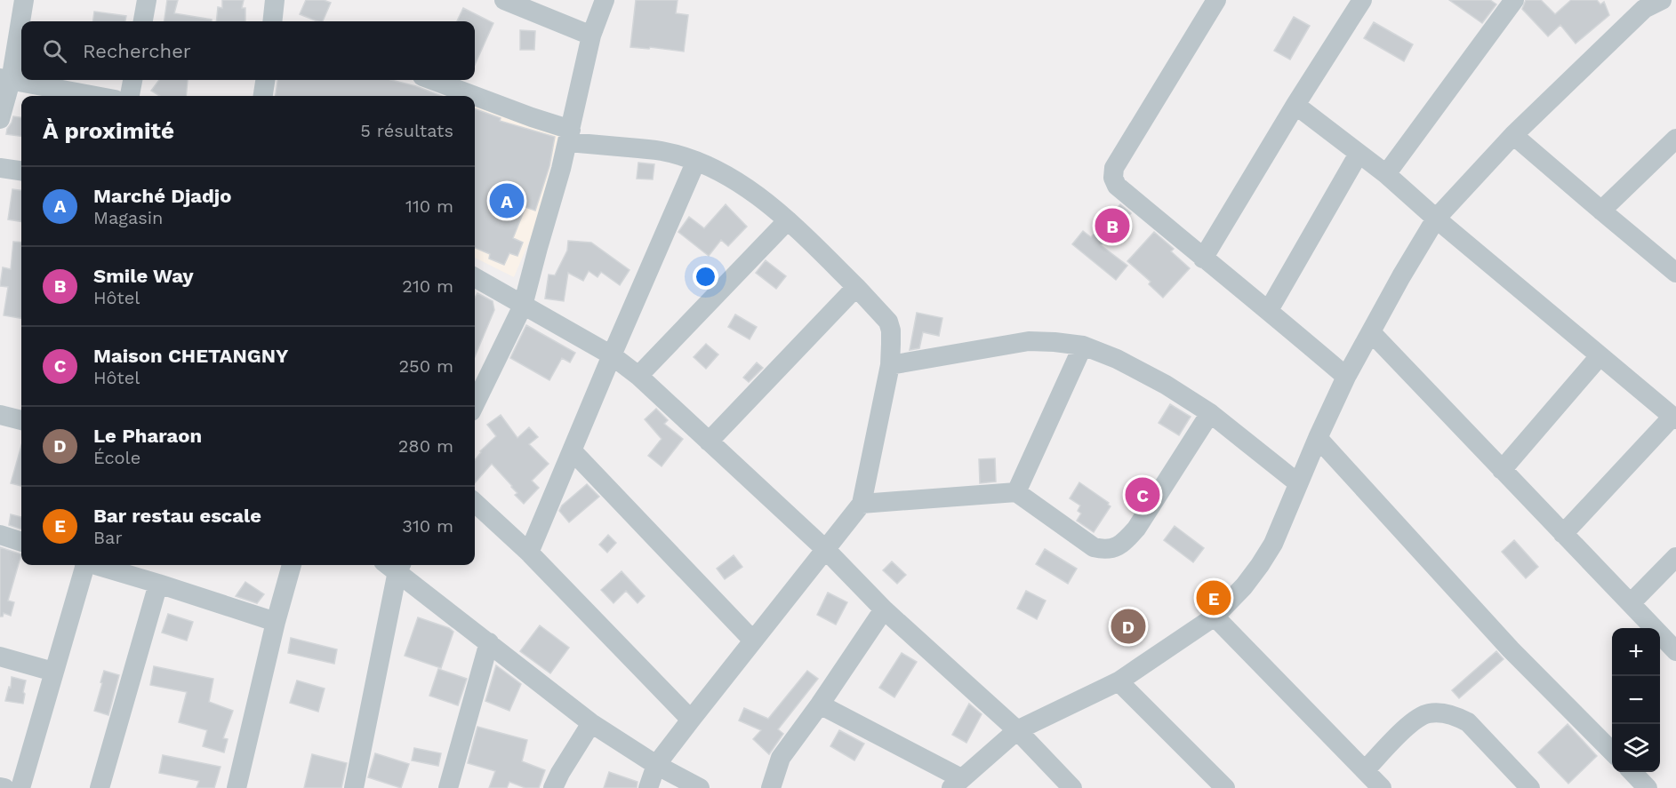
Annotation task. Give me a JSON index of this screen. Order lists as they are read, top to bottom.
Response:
{
  "page": {
    "search": "Rechercher",
    "heading": ["À proximité", "5 résultats"],
    "list": [
      {
        "mark": "A",
        "name": "Marché Djadjo",
        "note": "Magasin",
        "value": "110 m"
      },
      {
        "mark": "B",
        "name": "Smile Way",
        "note": "Hôtel",
        "value": "210 m"
      },
      {
        "mark": "C",
        "name": "Maison CHETANGNY",
        "note": "Hôtel",
        "value": "250 m"
      },
      {
        "mark": "D",
        "name": "Le Pharaon",
        "note": "École",
        "value": "280 m"
      },
      {
        "mark": "E",
        "name": "Bar restau escale",
        "note": "Bar",
        "value": "310 m"
      }
    ],
    "pins": [
      "A",
      "B",
      "C",
      "E",
      "D"
    ],
    "map_buttons": ["+", "−"]
  }
}
